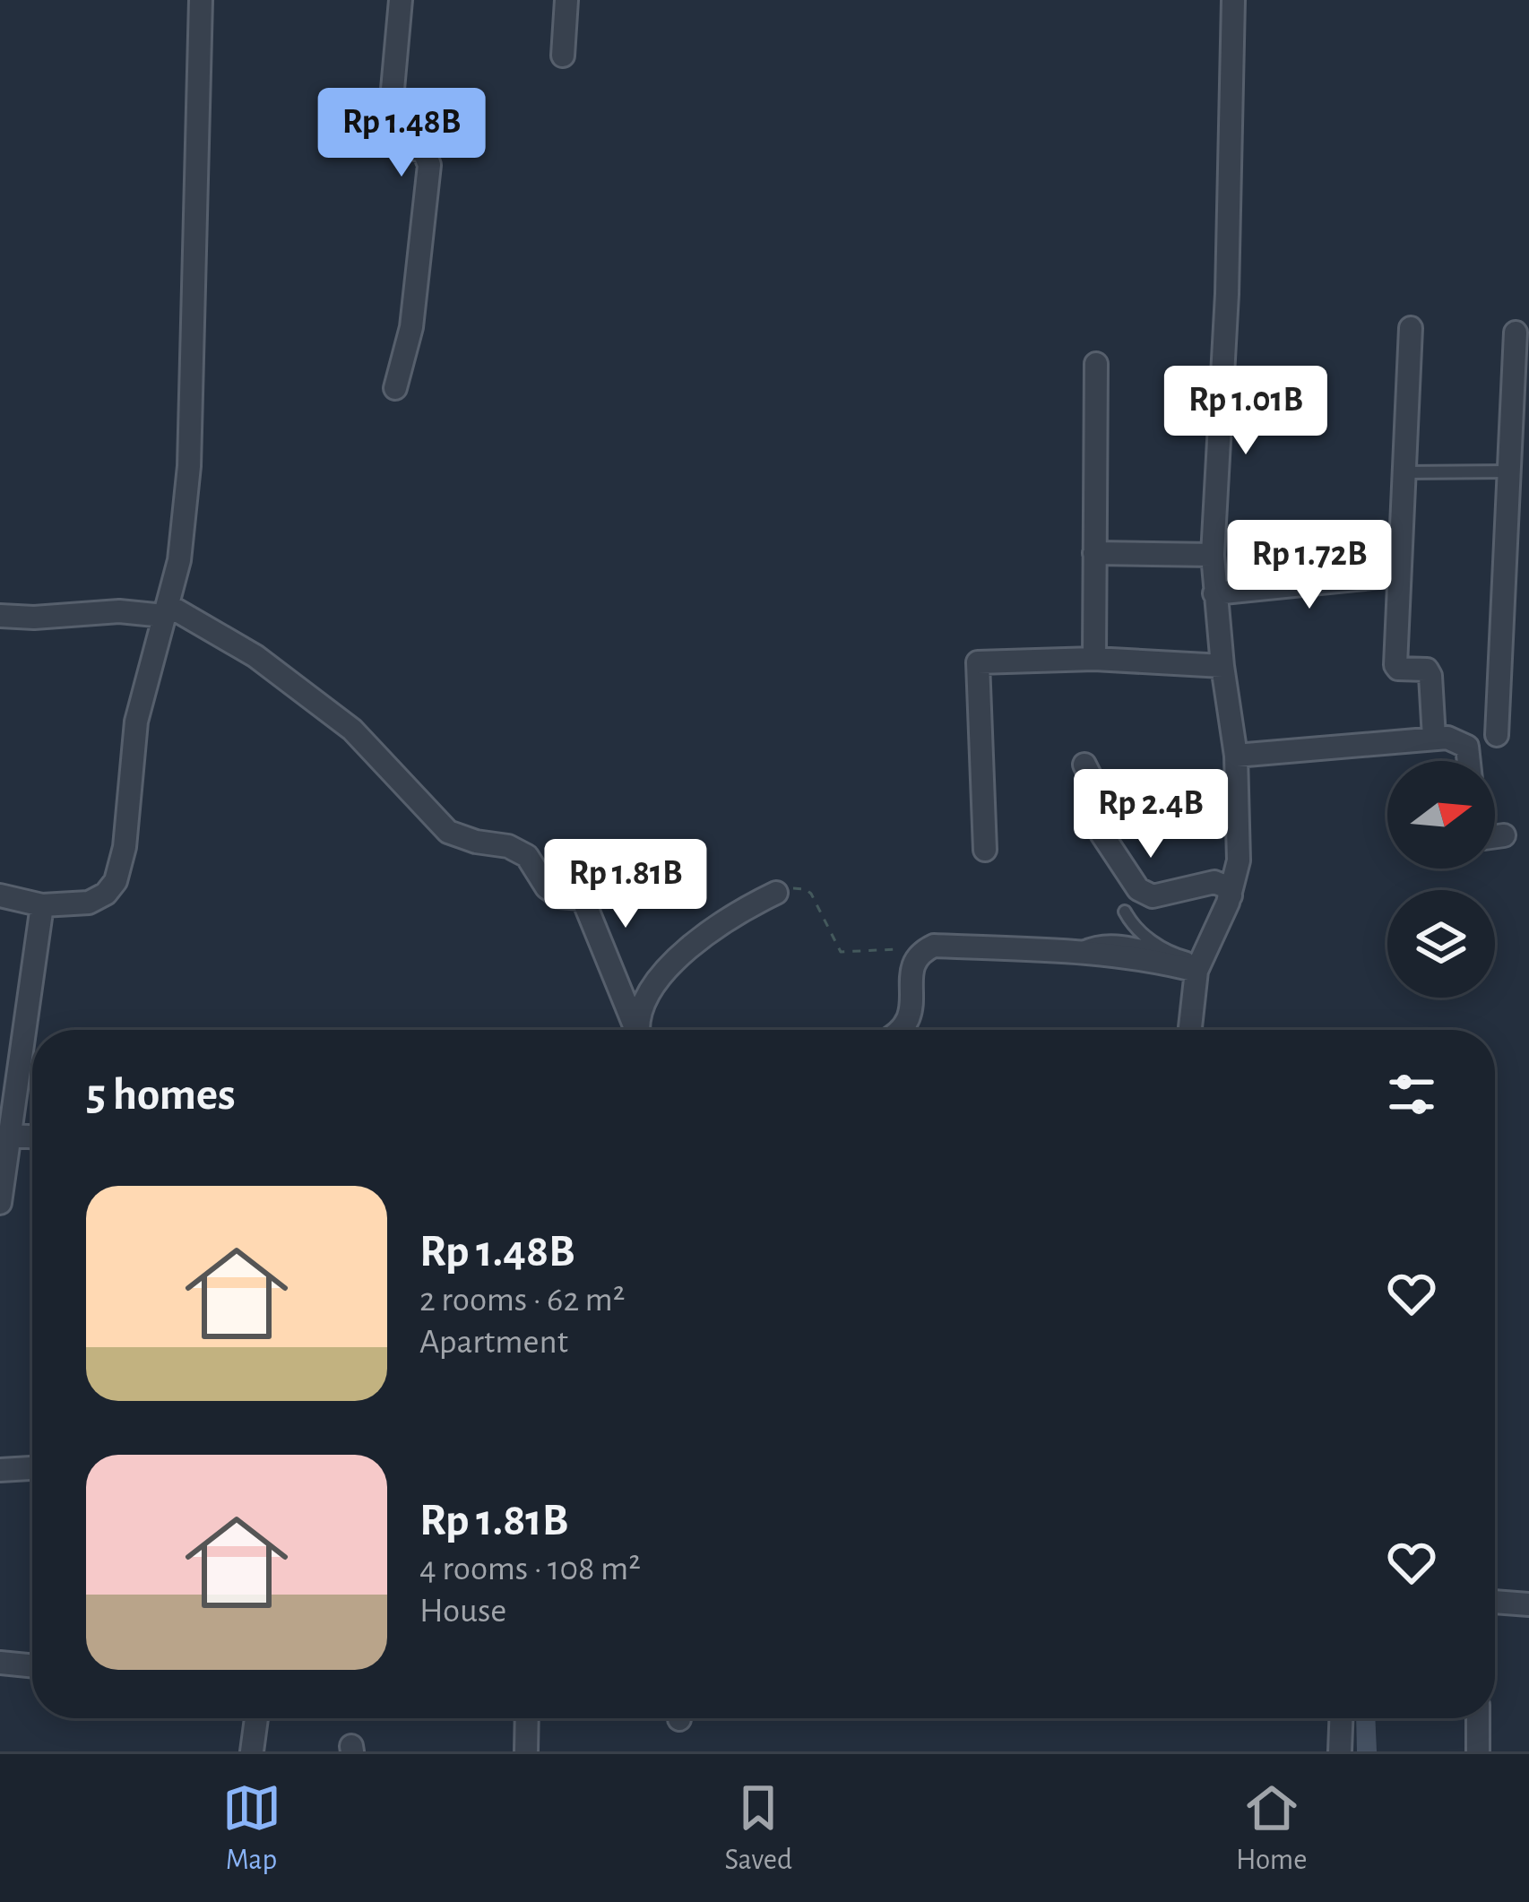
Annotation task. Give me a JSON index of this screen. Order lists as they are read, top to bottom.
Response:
{
  "north": "right",
  "page": {
    "price": [
      "Rp 1.48B",
      "Rp 1.01B",
      "Rp 1.72B",
      "Rp 2.4B",
      "Rp 1.81B"
    ],
    "heading": "5 homes",
    "list": [
      {
        "name": "Rp 1.48B",
        "note": "2 rooms · 62 m² · Apartment"
      },
      {
        "name": "Rp 1.81B",
        "note": "4 rooms · 108 m² · House"
      }
    ],
    "tabs": ["Map", "Saved", "Home"]
  }
}
